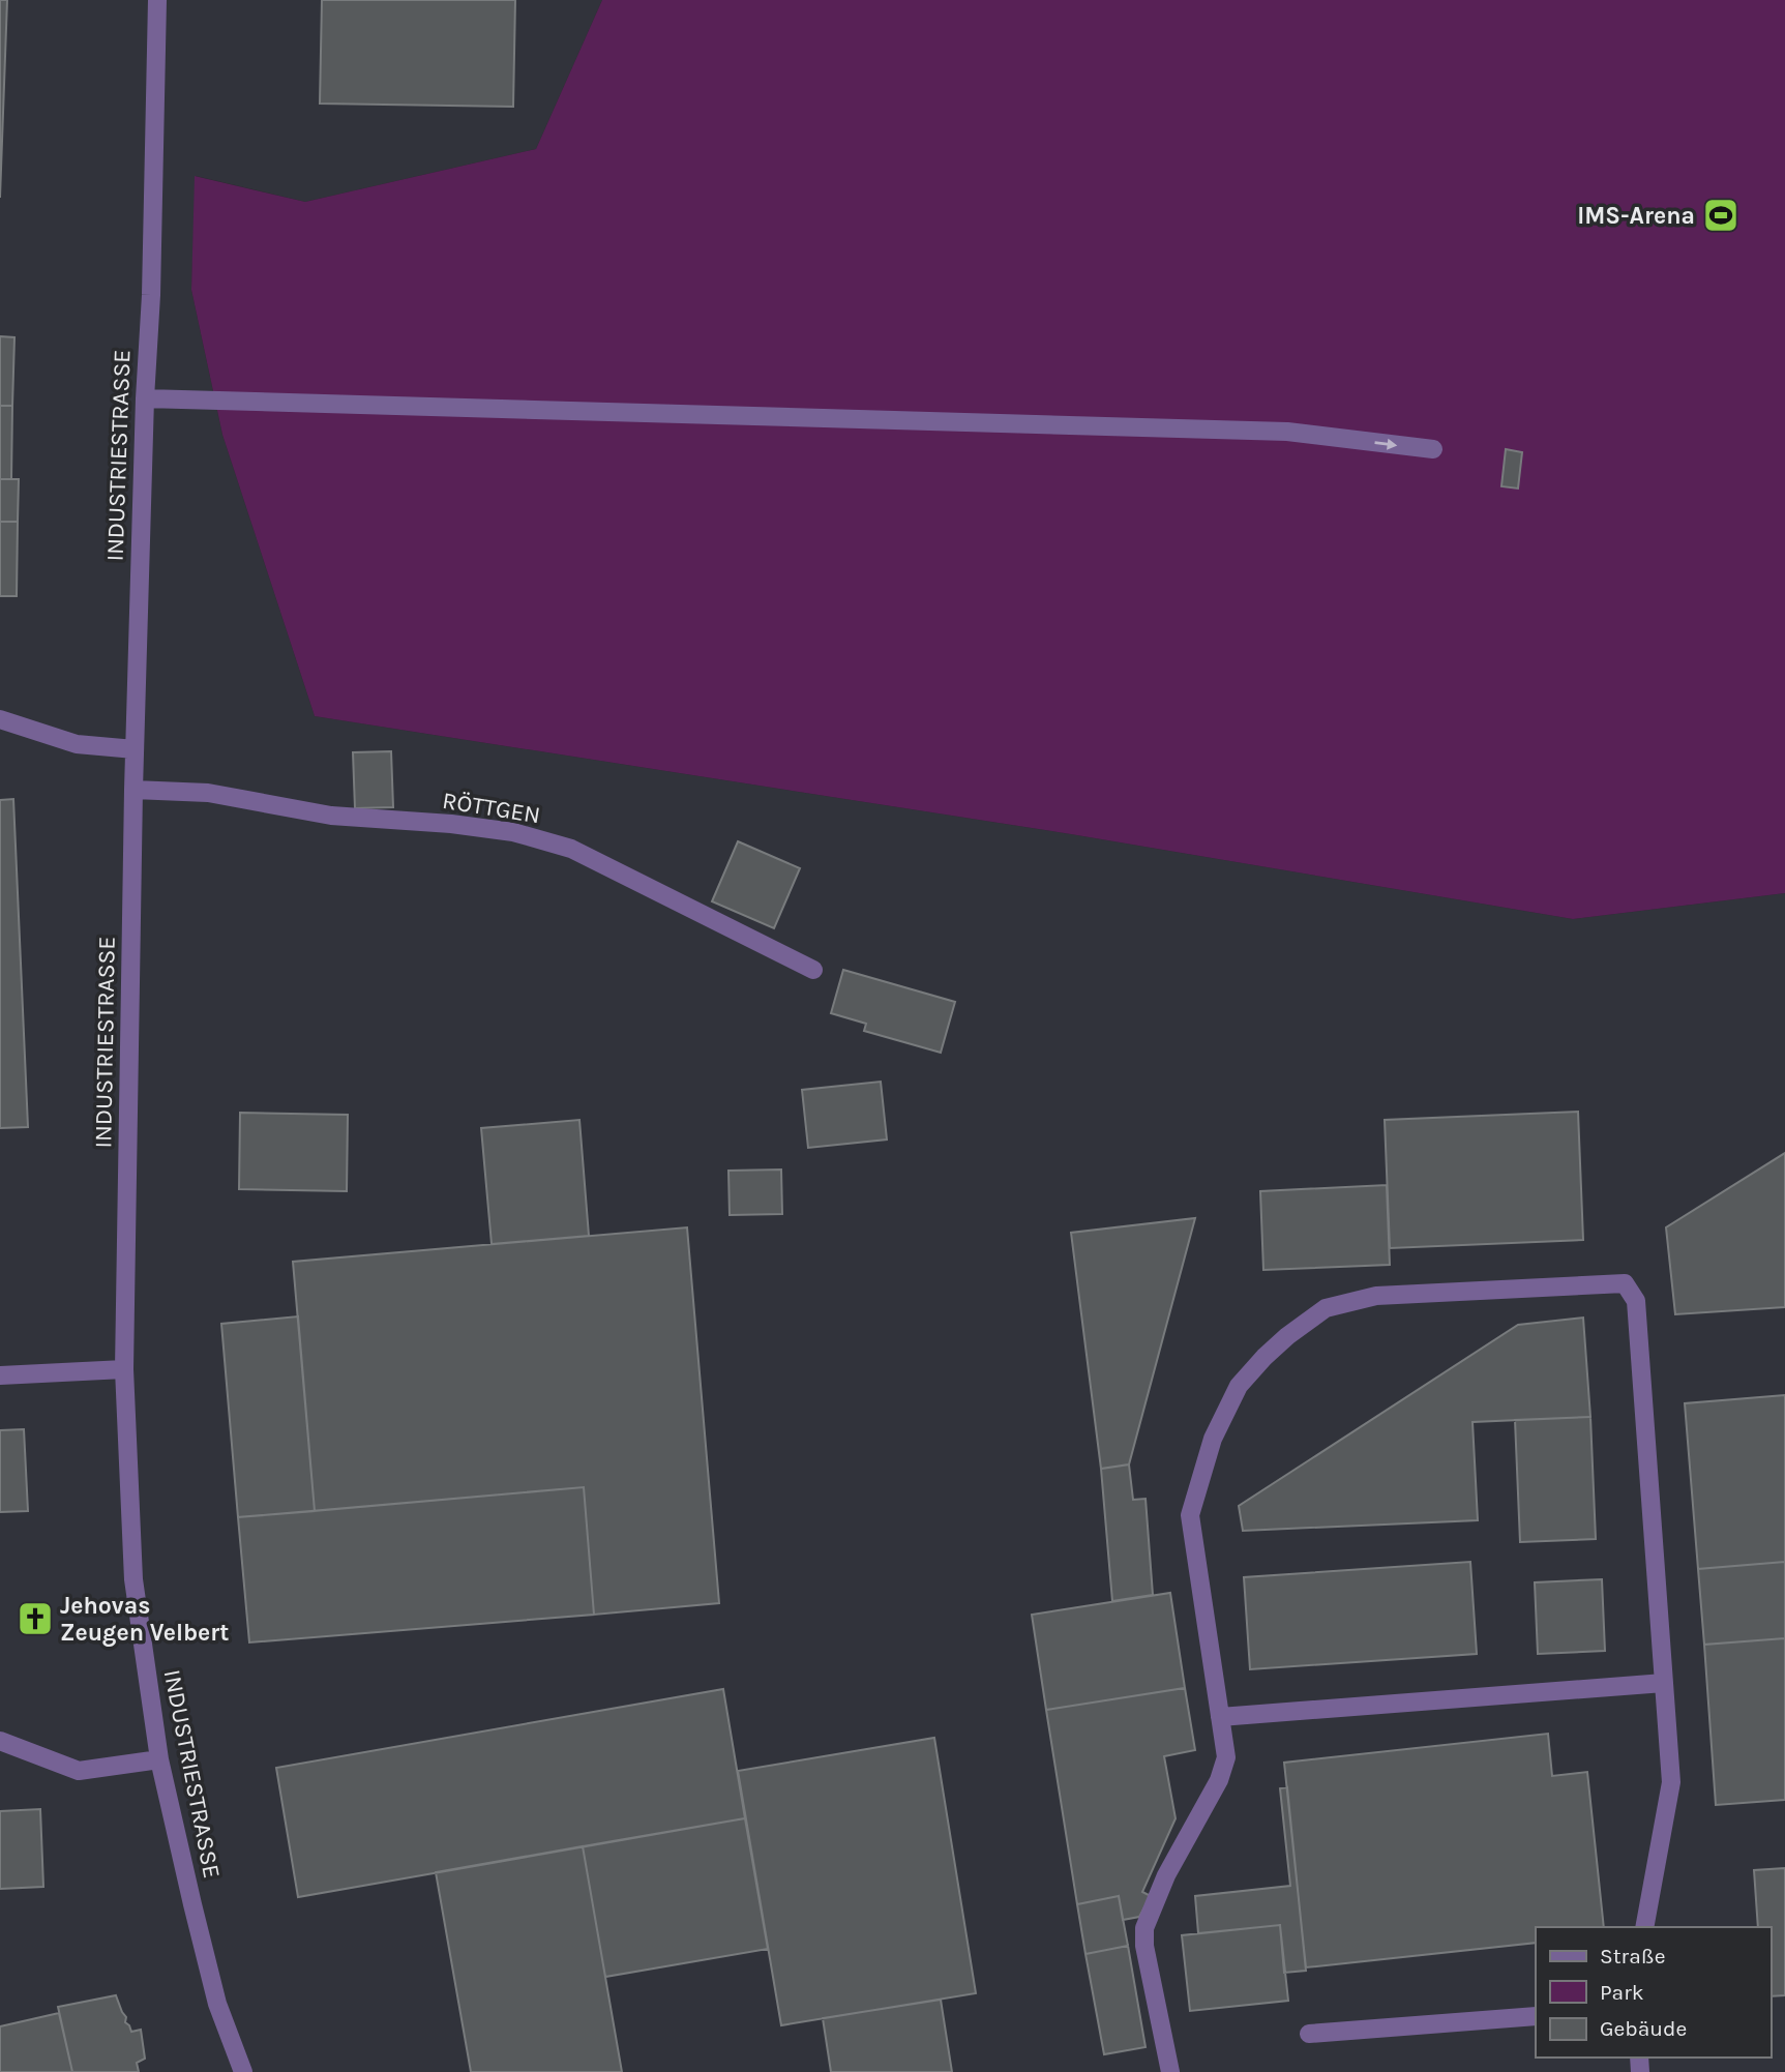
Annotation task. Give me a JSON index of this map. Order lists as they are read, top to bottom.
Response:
{
  "streets": {
    "street": ["INDUSTRIESTRASSE", "RÖTTGEN"]
  },
  "crossings": [
    ["INDUSTRIESTRASSE", "RÖTTGEN"]
  ],
  "places": {
    "sports": ["IMS-Arena"],
    "church": ["Jehovas Zeugen Velbert"]
  },
  "legend": ["Straße", "Park", "Gebäude"]
}
